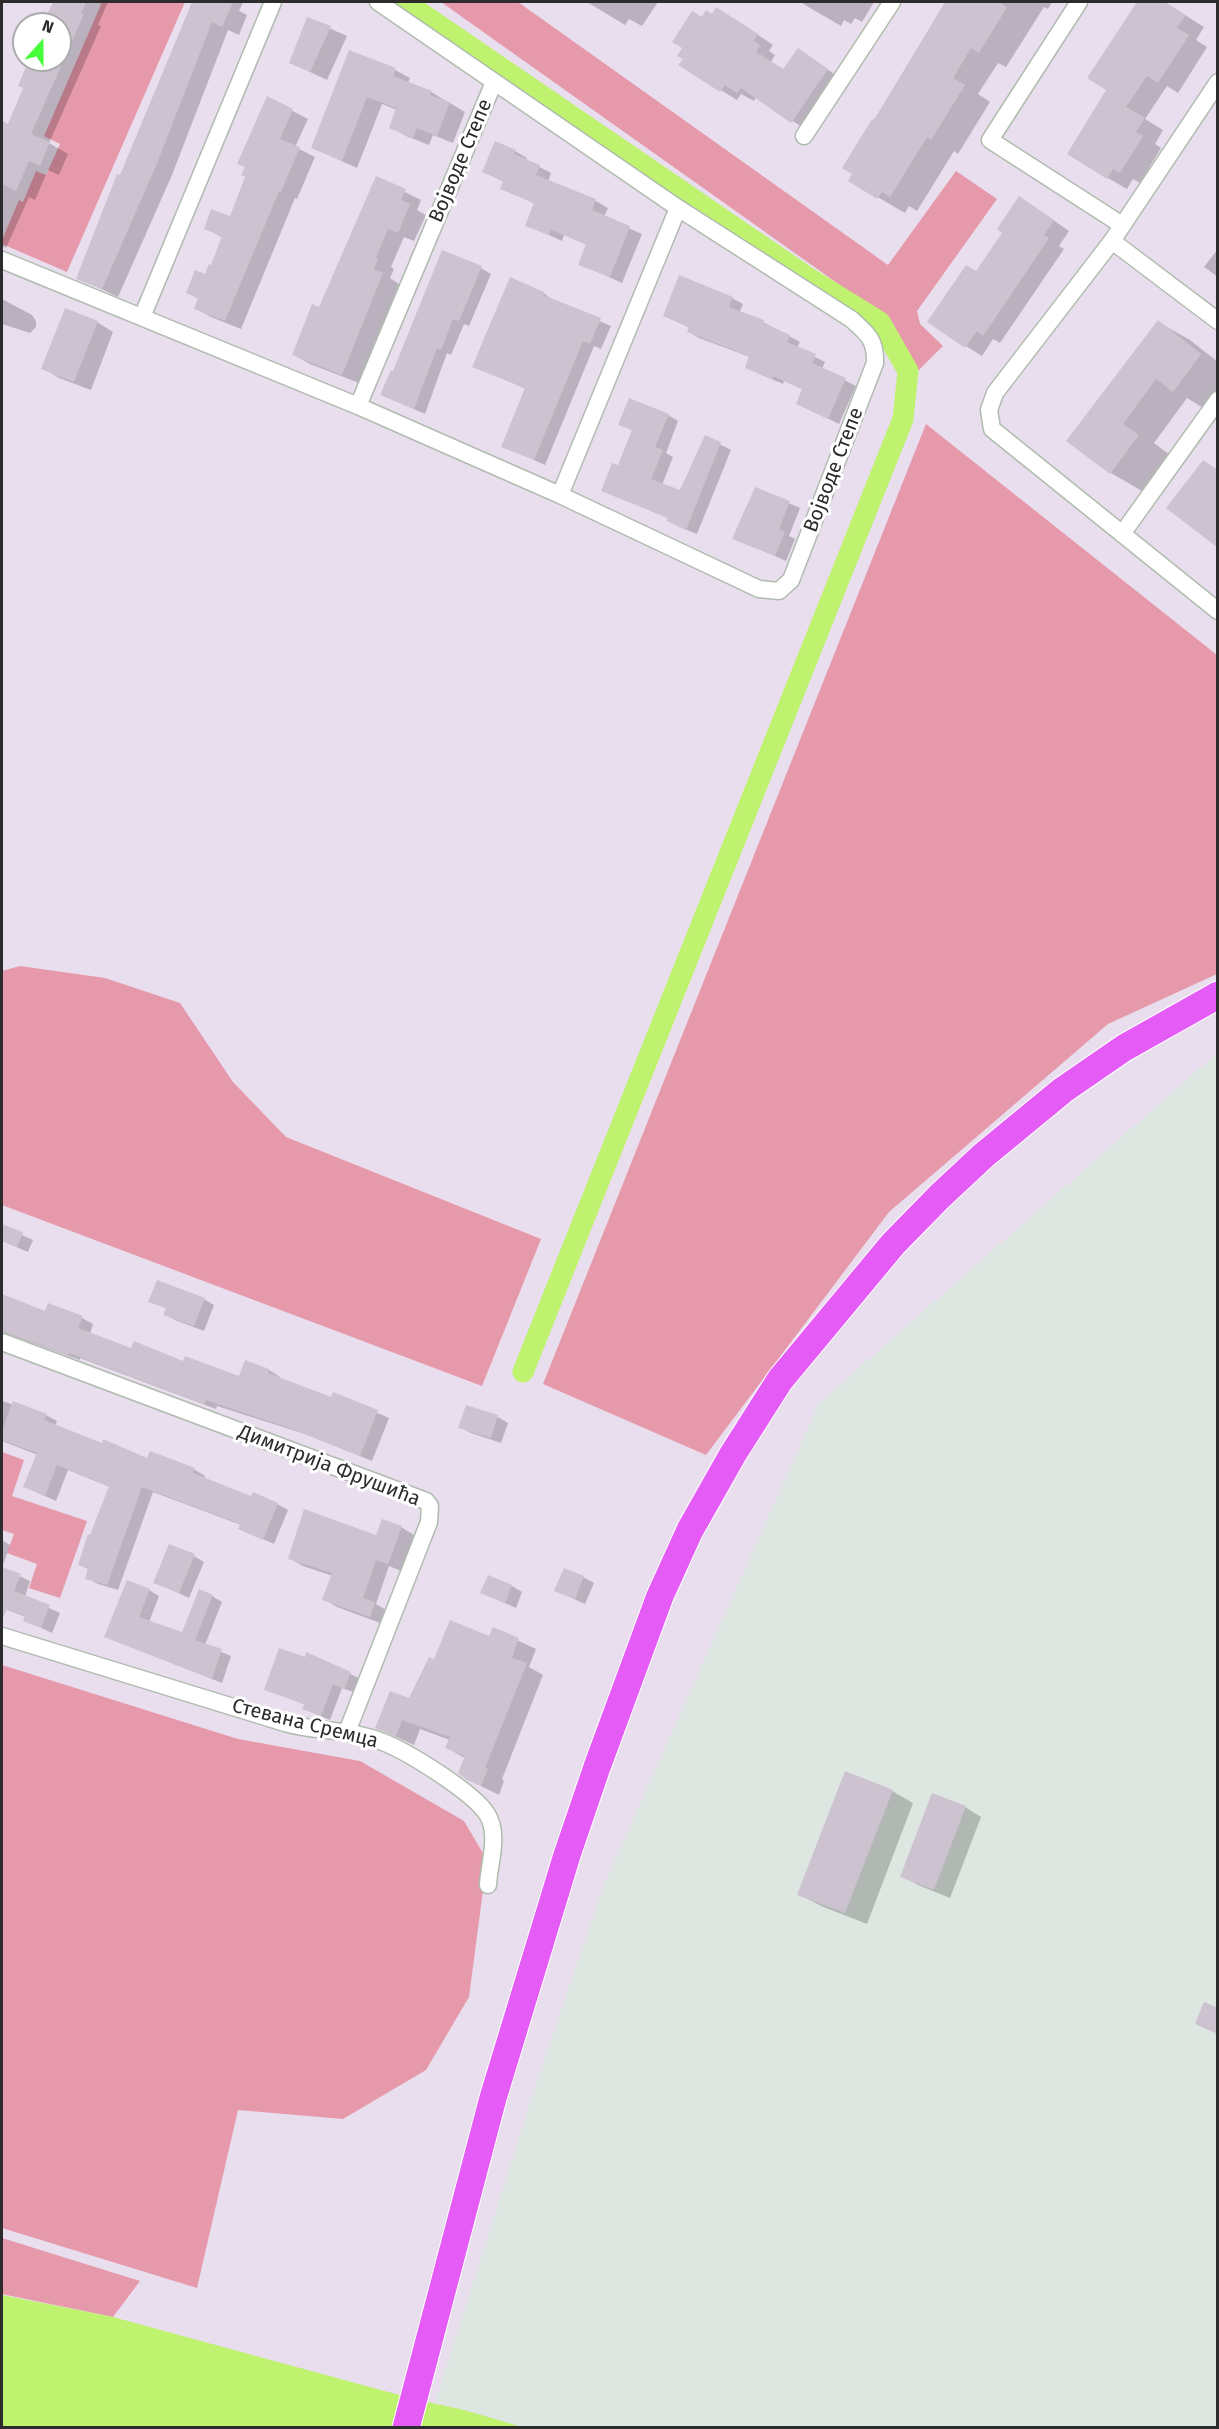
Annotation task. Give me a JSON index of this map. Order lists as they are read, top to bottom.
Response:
{
  "streets": {
    "street": ["Војводе Степе", "Димитрија Фрушића", "Стевана Сремца"]
  },
  "crossings": [
    ["Димитрија Фрушића", "Стевана Сремца"]
  ],
  "north": "top"
}
